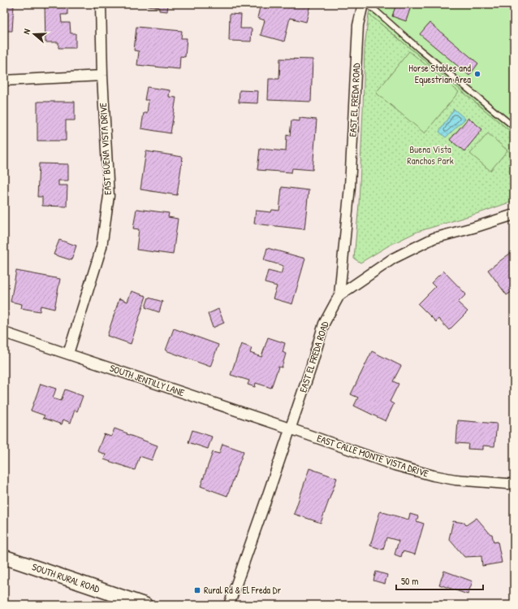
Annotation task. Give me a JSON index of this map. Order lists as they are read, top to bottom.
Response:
{
  "streets": {
    "main road": ["SOUTH RURAL ROAD"],
    "street": [
      "EAST EL FREDA ROAD",
      "EAST BUENA VISTA DRIVE",
      "SOUTH JENTILLY LANE",
      "EAST CALLE MONTE VISTA DRIVE"
    ]
  },
  "crossings": [
    ["EAST EL FREDA ROAD", "SOUTH JENTILLY LANE"],
    ["EAST EL FREDA ROAD", "EAST CALLE MONTE VISTA DRIVE"],
    ["EAST BUENA VISTA DRIVE", "SOUTH JENTILLY LANE"],
    ["SOUTH JENTILLY LANE", "EAST CALLE MONTE VISTA DRIVE"]
  ],
  "parks": ["Buena Vista Ranchos Park"],
  "places": {
    "other": ["Horse Stables and Equestrian Area"],
    "transit": ["Rural Rd & El Freda Dr"]
  },
  "scale_bar": "50 m",
  "north": "left"
}
